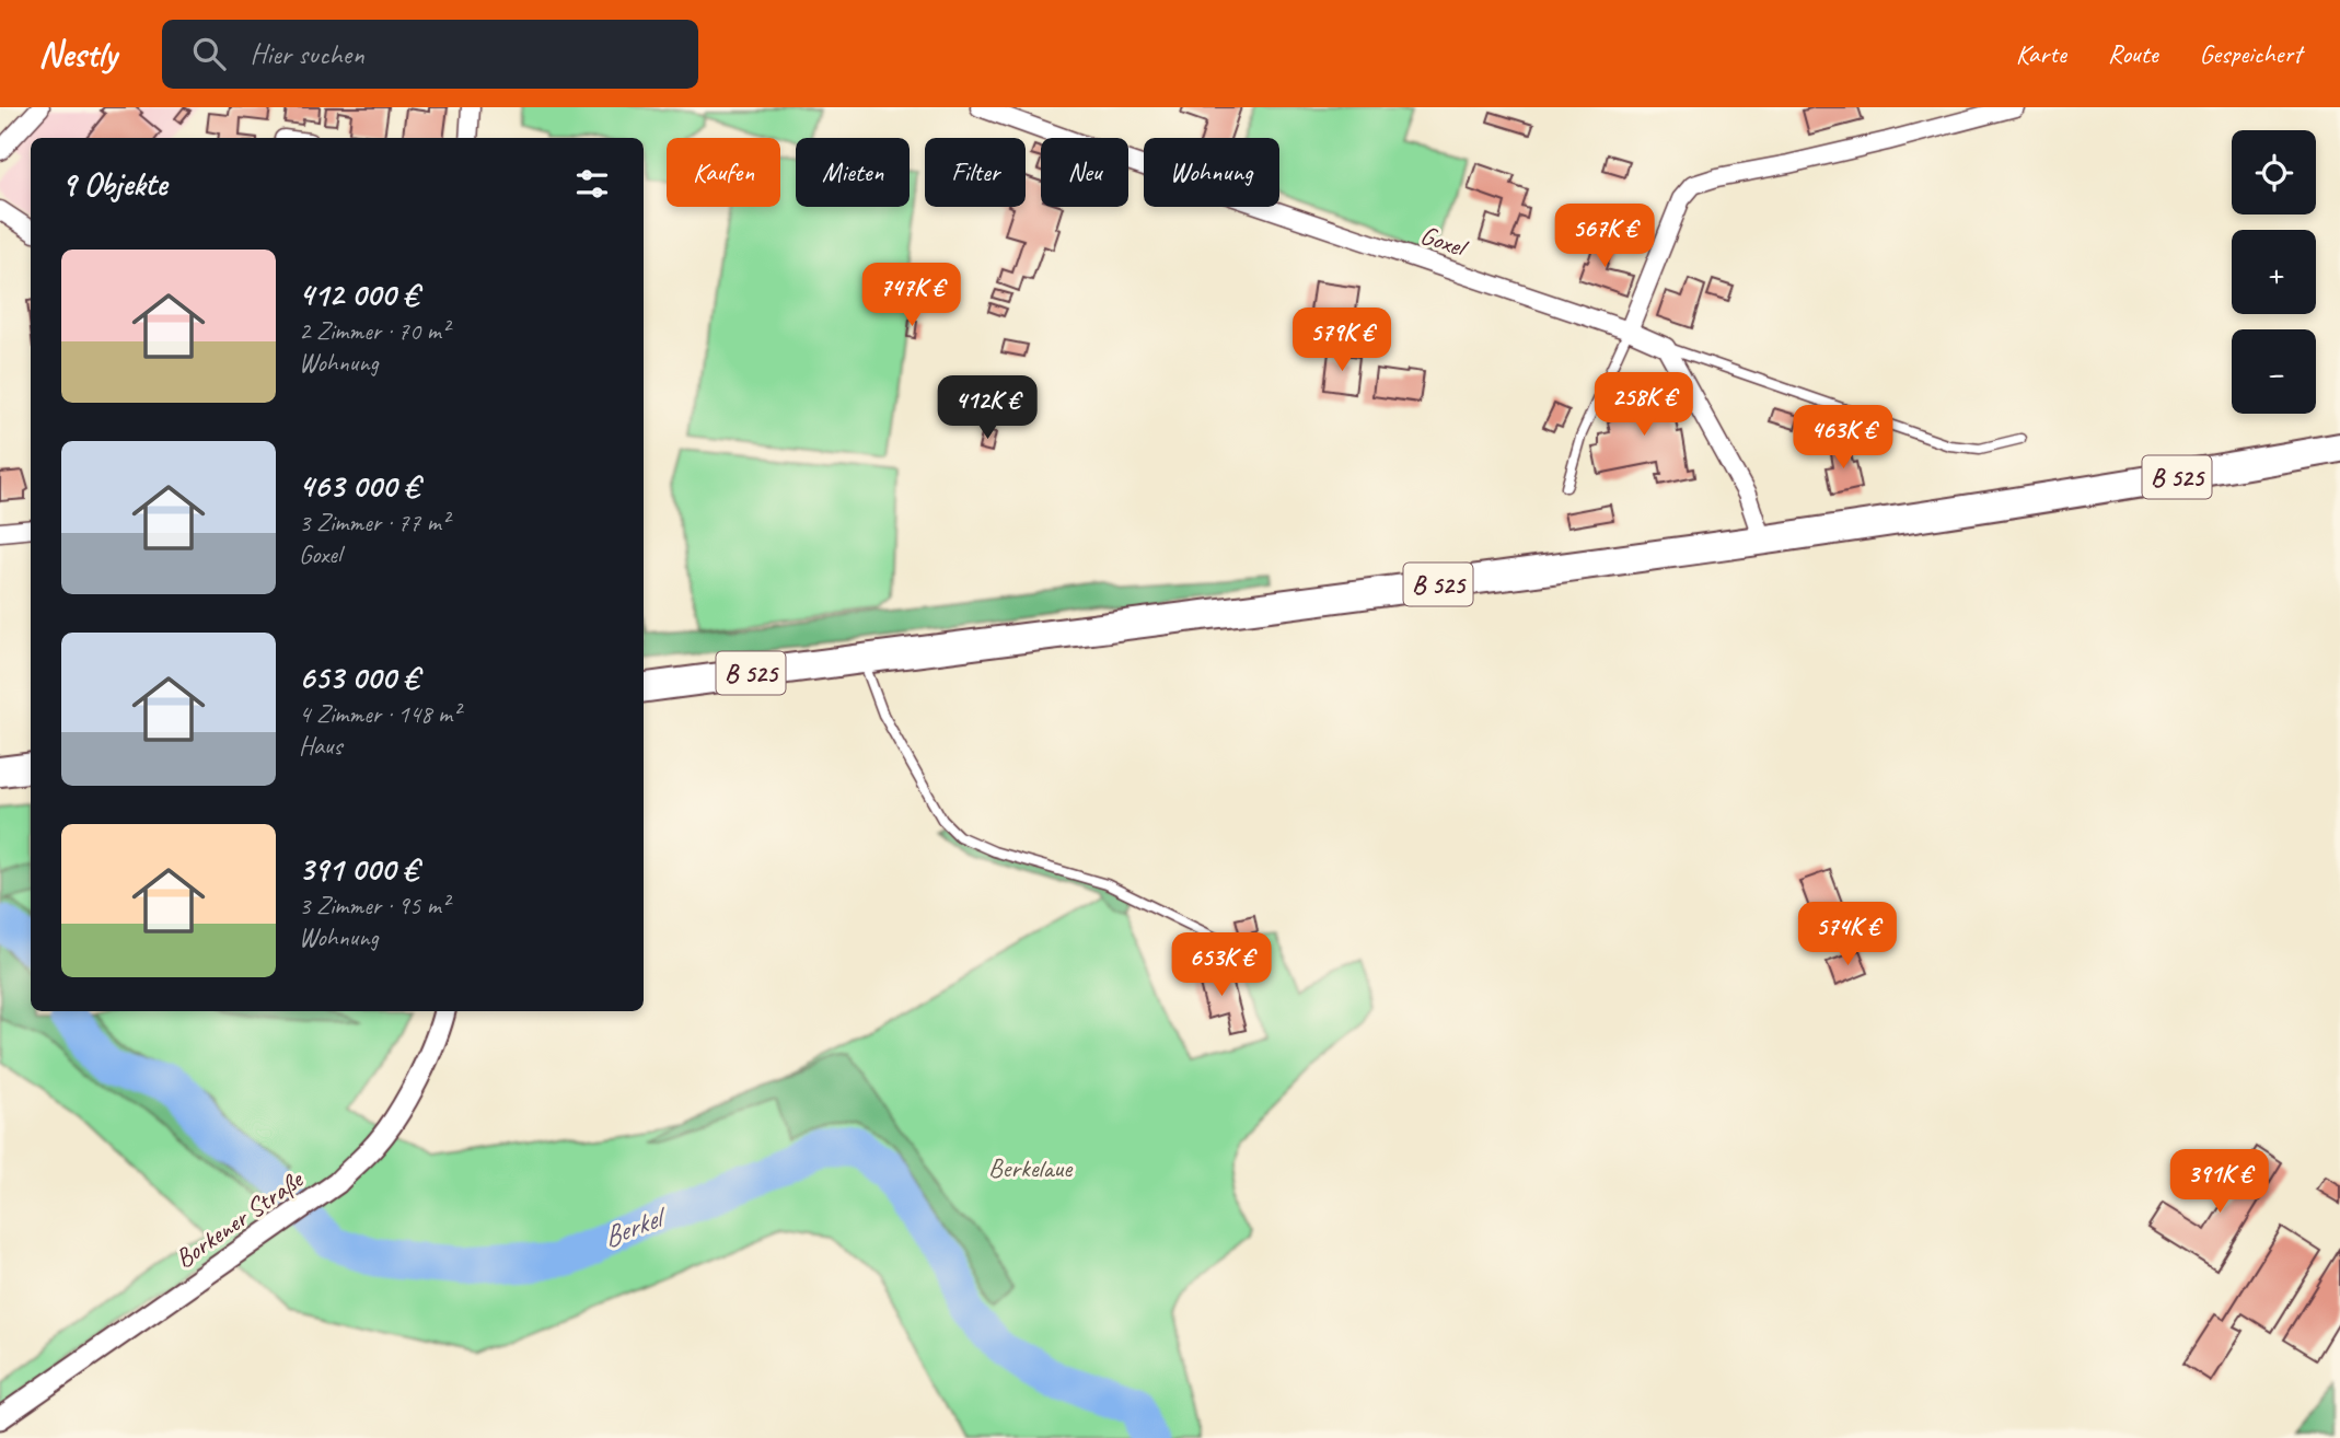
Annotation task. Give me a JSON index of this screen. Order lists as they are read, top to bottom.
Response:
{
  "streets": {
    "main road": ["B 525"],
    "street": ["Goxel", "Borkener Straße"]
  },
  "water": ["Berkel"],
  "parks": ["Berkelaue"],
  "page": {
    "header": "Nestly",
    "search": "Hier suchen",
    "nav": ["Karte", "Route", "Gespeichert"],
    "map_buttons": ["+", "−"],
    "chip": [
      "Kaufen",
      "Mieten",
      "Filter",
      "Neu",
      "Wohnung"
    ],
    "heading": "9 Objekte",
    "price": [
      "567K €",
      "747K €",
      "579K €",
      "258K €",
      "412K €",
      "463K €",
      "574K €",
      "653K €",
      "391K €"
    ],
    "list": [
      {
        "name": "412 000 €",
        "note": "2 Zimmer · 70 m² · Wohnung"
      },
      {
        "name": "463 000 €",
        "note": "3 Zimmer · 77 m² · Goxel"
      },
      {
        "name": "653 000 €",
        "note": "4 Zimmer · 148 m² · Haus"
      },
      {
        "name": "391 000 €",
        "note": "3 Zimmer · 95 m² · Wohnung"
      }
    ]
  }
}
